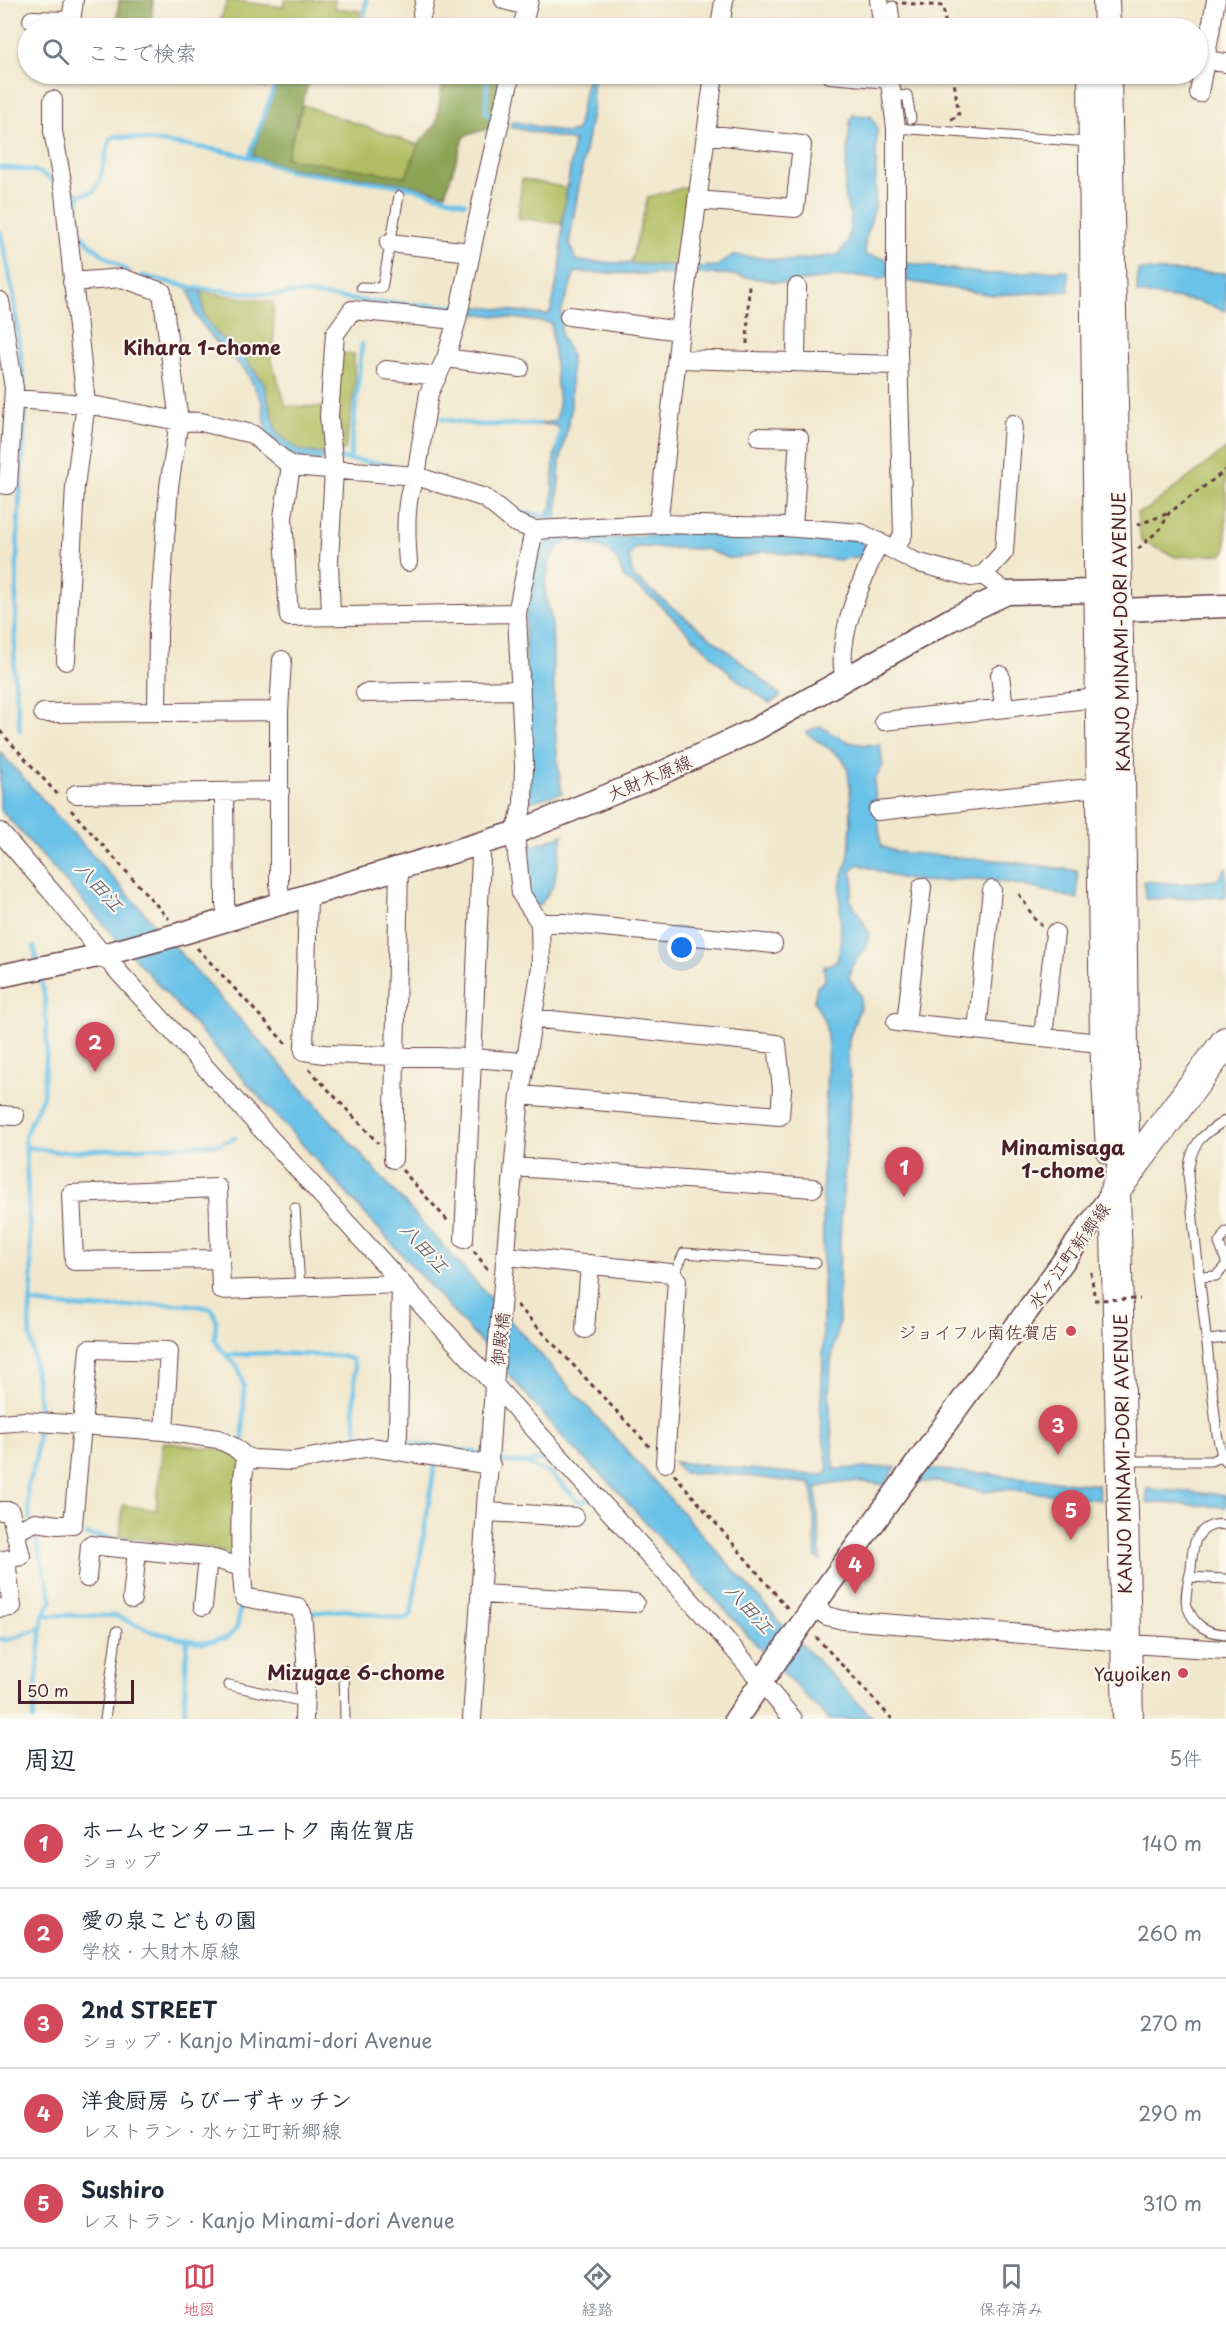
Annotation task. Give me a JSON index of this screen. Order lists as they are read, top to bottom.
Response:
{
  "streets": {
    "highway": ["KANJO MINAMI-DORI AVENUE"],
    "street": ["大財木原線", "水ヶ江町新郷線", "御殿橋"]
  },
  "crossings": [
    ["KANJO MINAMI-DORI AVENUE", "大財木原線"],
    ["KANJO MINAMI-DORI AVENUE", "水ヶ江町新郷線"]
  ],
  "districts": ["Kihara 1-chome", "Minamisaga 1-chome", "Mizugae 6-chome"],
  "water": ["八田江"],
  "places": ["ジョイフル南佐賀店", "Yayoiken"],
  "scale_bar": "50 m",
  "page": {
    "search": "ここで検索",
    "pins": [
      "2",
      "1",
      "3",
      "5",
      "4"
    ],
    "scale": "50 m",
    "heading": ["周辺", "5件"],
    "list": [
      {
        "mark": "1",
        "name": "ホームセンターユートク 南佐賀店",
        "note": "ショップ",
        "value": "140 m"
      },
      {
        "mark": "2",
        "name": "愛の泉こどもの園",
        "note": "学校 · 大財木原線",
        "value": "260 m"
      },
      {
        "mark": "3",
        "name": "2nd STREET",
        "note": "ショップ · Kanjo Minami-dori Avenue",
        "value": "270 m"
      },
      {
        "mark": "4",
        "name": "洋食厨房 らびーずキッチン",
        "note": "レストラン · 水ヶ江町新郷線",
        "value": "290 m"
      },
      {
        "mark": "5",
        "name": "Sushiro",
        "note": "レストラン · Kanjo Minami-dori Avenue",
        "value": "310 m"
      }
    ],
    "nav": ["地図", "経路", "保存済み"]
  }
}
